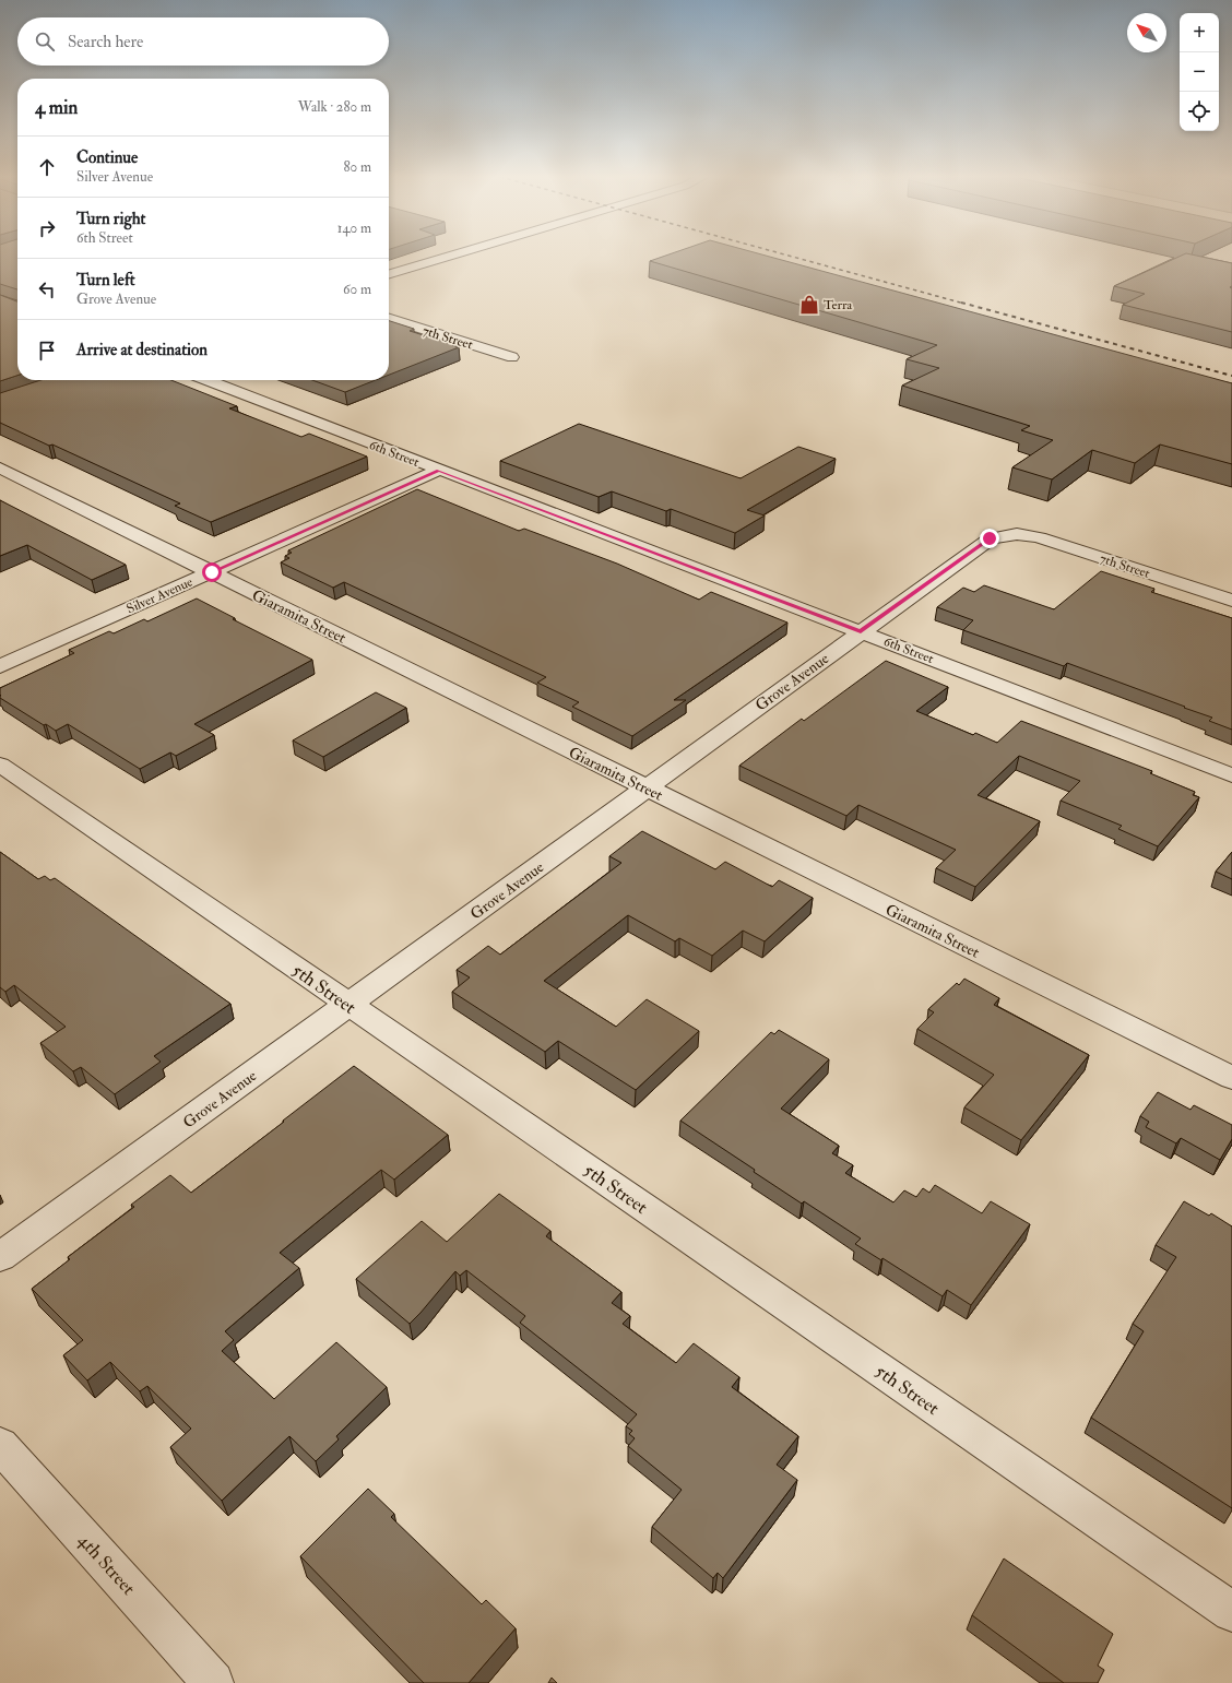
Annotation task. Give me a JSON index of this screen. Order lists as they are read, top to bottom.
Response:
{
  "streets": {
    "street": [
      "7th Street",
      "6th Street",
      "Silver Avenue",
      "Giaramita Street",
      "Grove Avenue",
      "5th Street",
      "4th Street"
    ]
  },
  "crossings": [
    ["7th Street", "Grove Avenue"],
    ["6th Street", "Silver Avenue"],
    ["6th Street", "Grove Avenue"],
    ["Silver Avenue", "Giaramita Street"],
    ["Giaramita Street", "Grove Avenue"],
    ["Grove Avenue", "5th Street"]
  ],
  "places": {
    "shop": ["Terra"]
  },
  "north": "top left",
  "page": {
    "map_buttons": ["+", "−"],
    "search": "Search here",
    "heading": ["4 min", "Walk · 280 m"],
    "list": [
      ["Continue", "Silver Avenue", "80 m"],
      ["Turn right", "6th Street", "140 m"],
      ["Turn left", "Grove Avenue", "60 m"],
      "Arrive at destination"
    ]
  }
}
